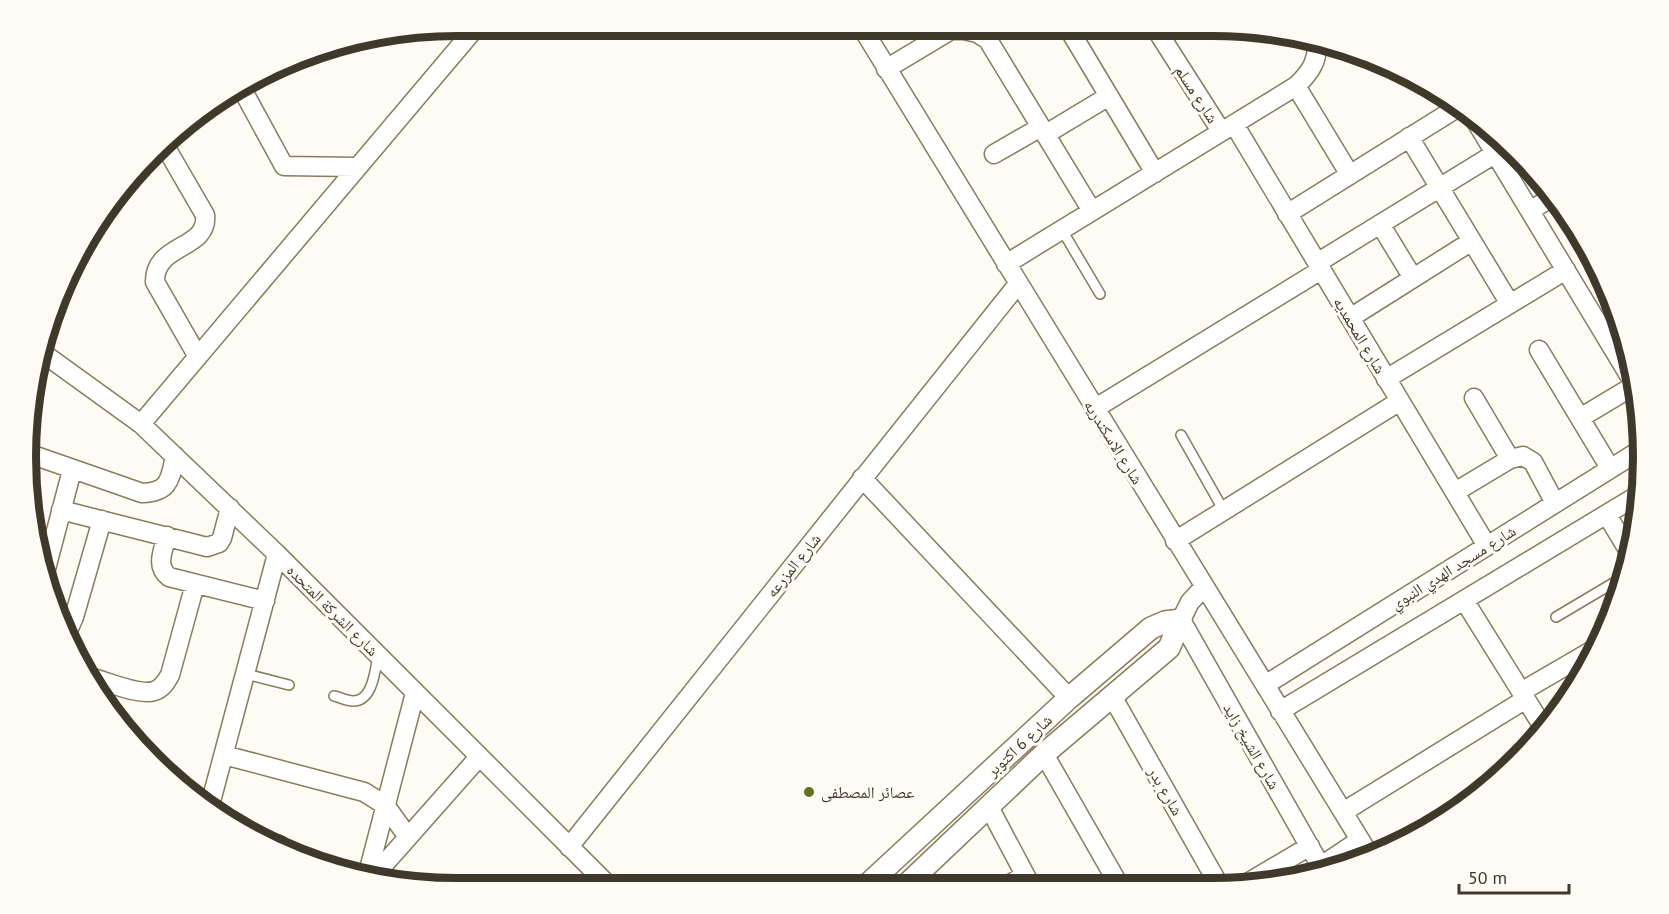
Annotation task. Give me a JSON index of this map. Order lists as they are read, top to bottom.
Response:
{
  "streets": {
    "street": [
      "شارع مسلم",
      "شارع المحمديه",
      "شارع الاسكندريه",
      "شارع المزرعه",
      "شارع مسجد الهدي النبوي",
      "شارع الشركة المتحده",
      "شارع 6 اكتوبر",
      "شارع الشيخ زايد",
      "شارع بدر"
    ]
  },
  "crossings": [
    ["شارع مسلم", "شارع المحمديه"],
    ["شارع المحمديه", "شارع مسجد الهدي النبوي"],
    ["شارع الاسكندريه", "شارع المزرعه"],
    ["شارع الاسكندريه", "شارع مسجد الهدي النبوي"],
    ["شارع الاسكندريه", "شارع 6 اكتوبر"],
    ["شارع المزرعه", "شارع الشركة المتحده"],
    ["شارع 6 اكتوبر", "شارع الشيخ زايد"],
    ["شارع 6 اكتوبر", "شارع بدر"]
  ],
  "places": ["عصائر المصطفى"],
  "scale_bar": "50 m"
}
